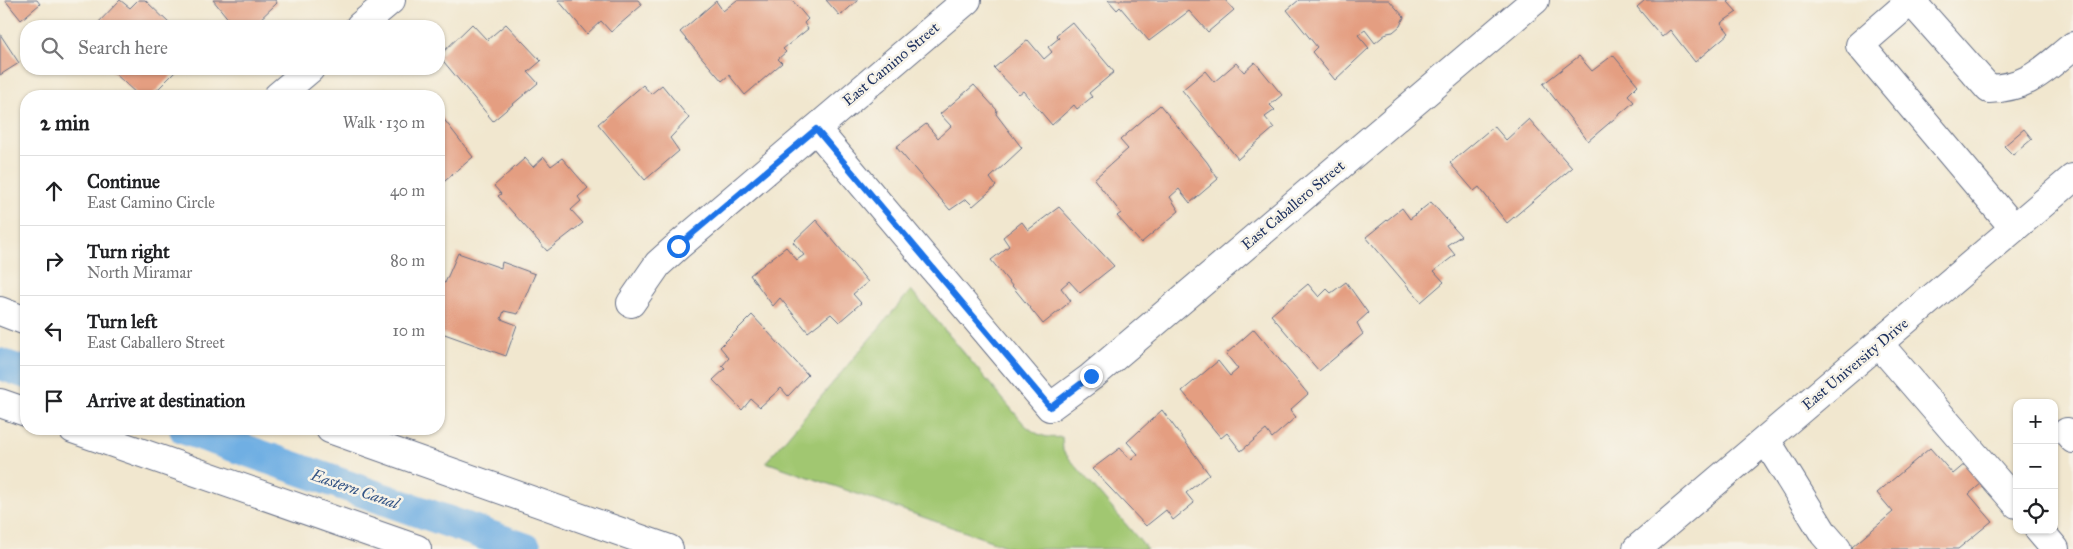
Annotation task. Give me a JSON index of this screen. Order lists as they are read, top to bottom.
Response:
{
  "streets": {
    "street": ["East Camino Street", "East Caballero Street", "East University Drive"]
  },
  "crossings": [
    ["East Camino Street", "East Caballero Street"]
  ],
  "water": ["Eastern Canal"],
  "page": {
    "search": "Search here",
    "heading": ["2 min", "Walk · 130 m"],
    "list": [
      ["Continue", "East Camino Circle", "40 m"],
      ["Turn right", "North Miramar", "80 m"],
      ["Turn left", "East Caballero Street", "10 m"],
      "Arrive at destination"
    ],
    "map_buttons": ["+", "−"]
  }
}
